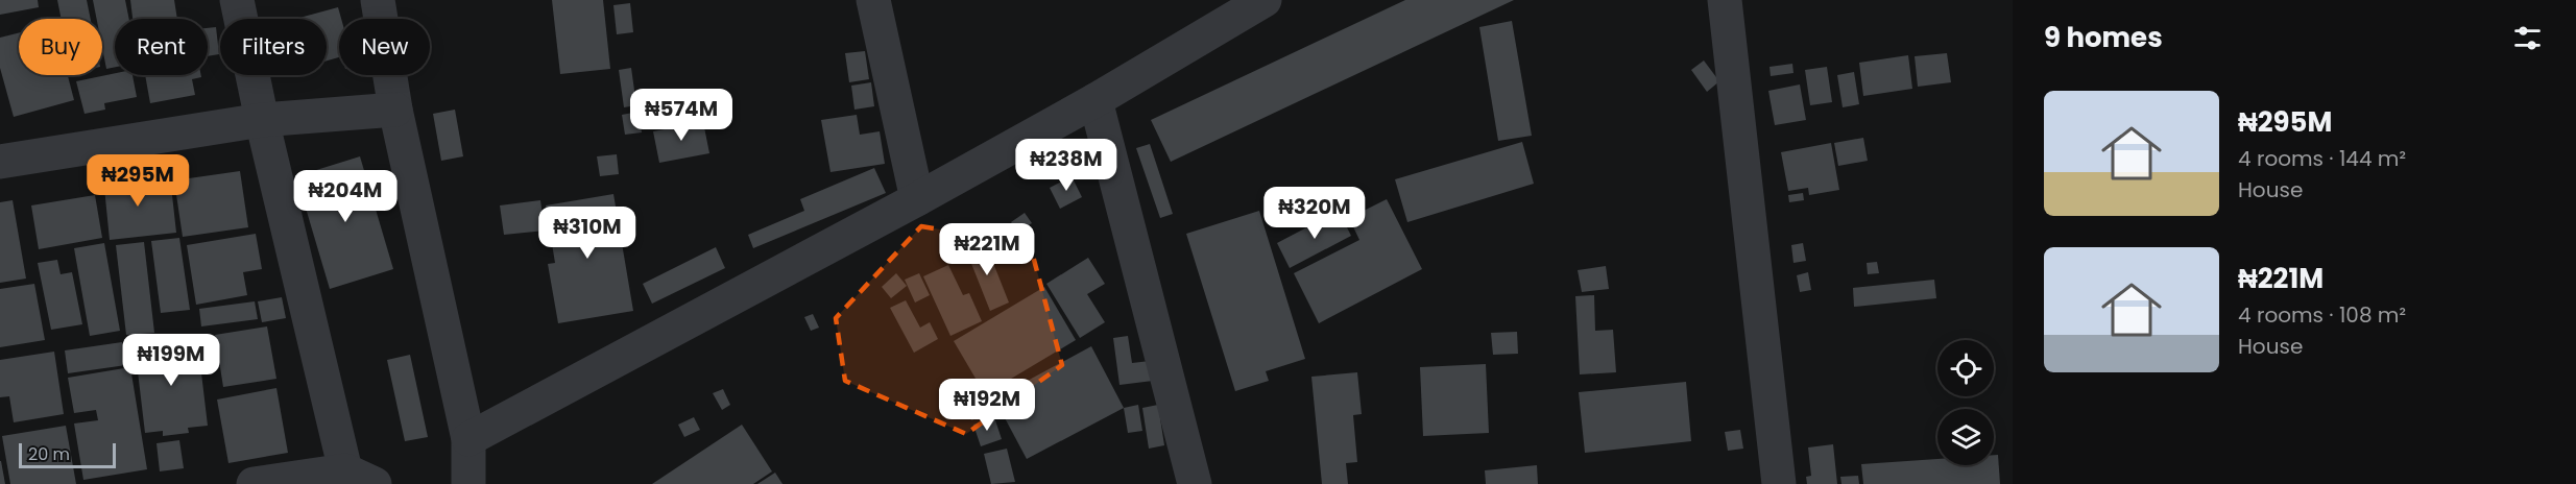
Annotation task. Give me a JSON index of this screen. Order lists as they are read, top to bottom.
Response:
{
  "scale_bar": "20 m",
  "page": {
    "heading": "9 homes",
    "chip": [
      "Buy",
      "Rent",
      "Filters",
      "New"
    ],
    "list": [
      {
        "name": "₦295M",
        "note": "4 rooms · 144 m² · House"
      },
      {
        "name": "₦221M",
        "note": "4 rooms · 108 m² · House"
      }
    ],
    "price": [
      "₦574M",
      "₦238M",
      "₦295M",
      "₦204M",
      "₦320M",
      "₦310M",
      "₦221M",
      "₦199M",
      "₦192M"
    ],
    "scale": "20 m"
  }
}
